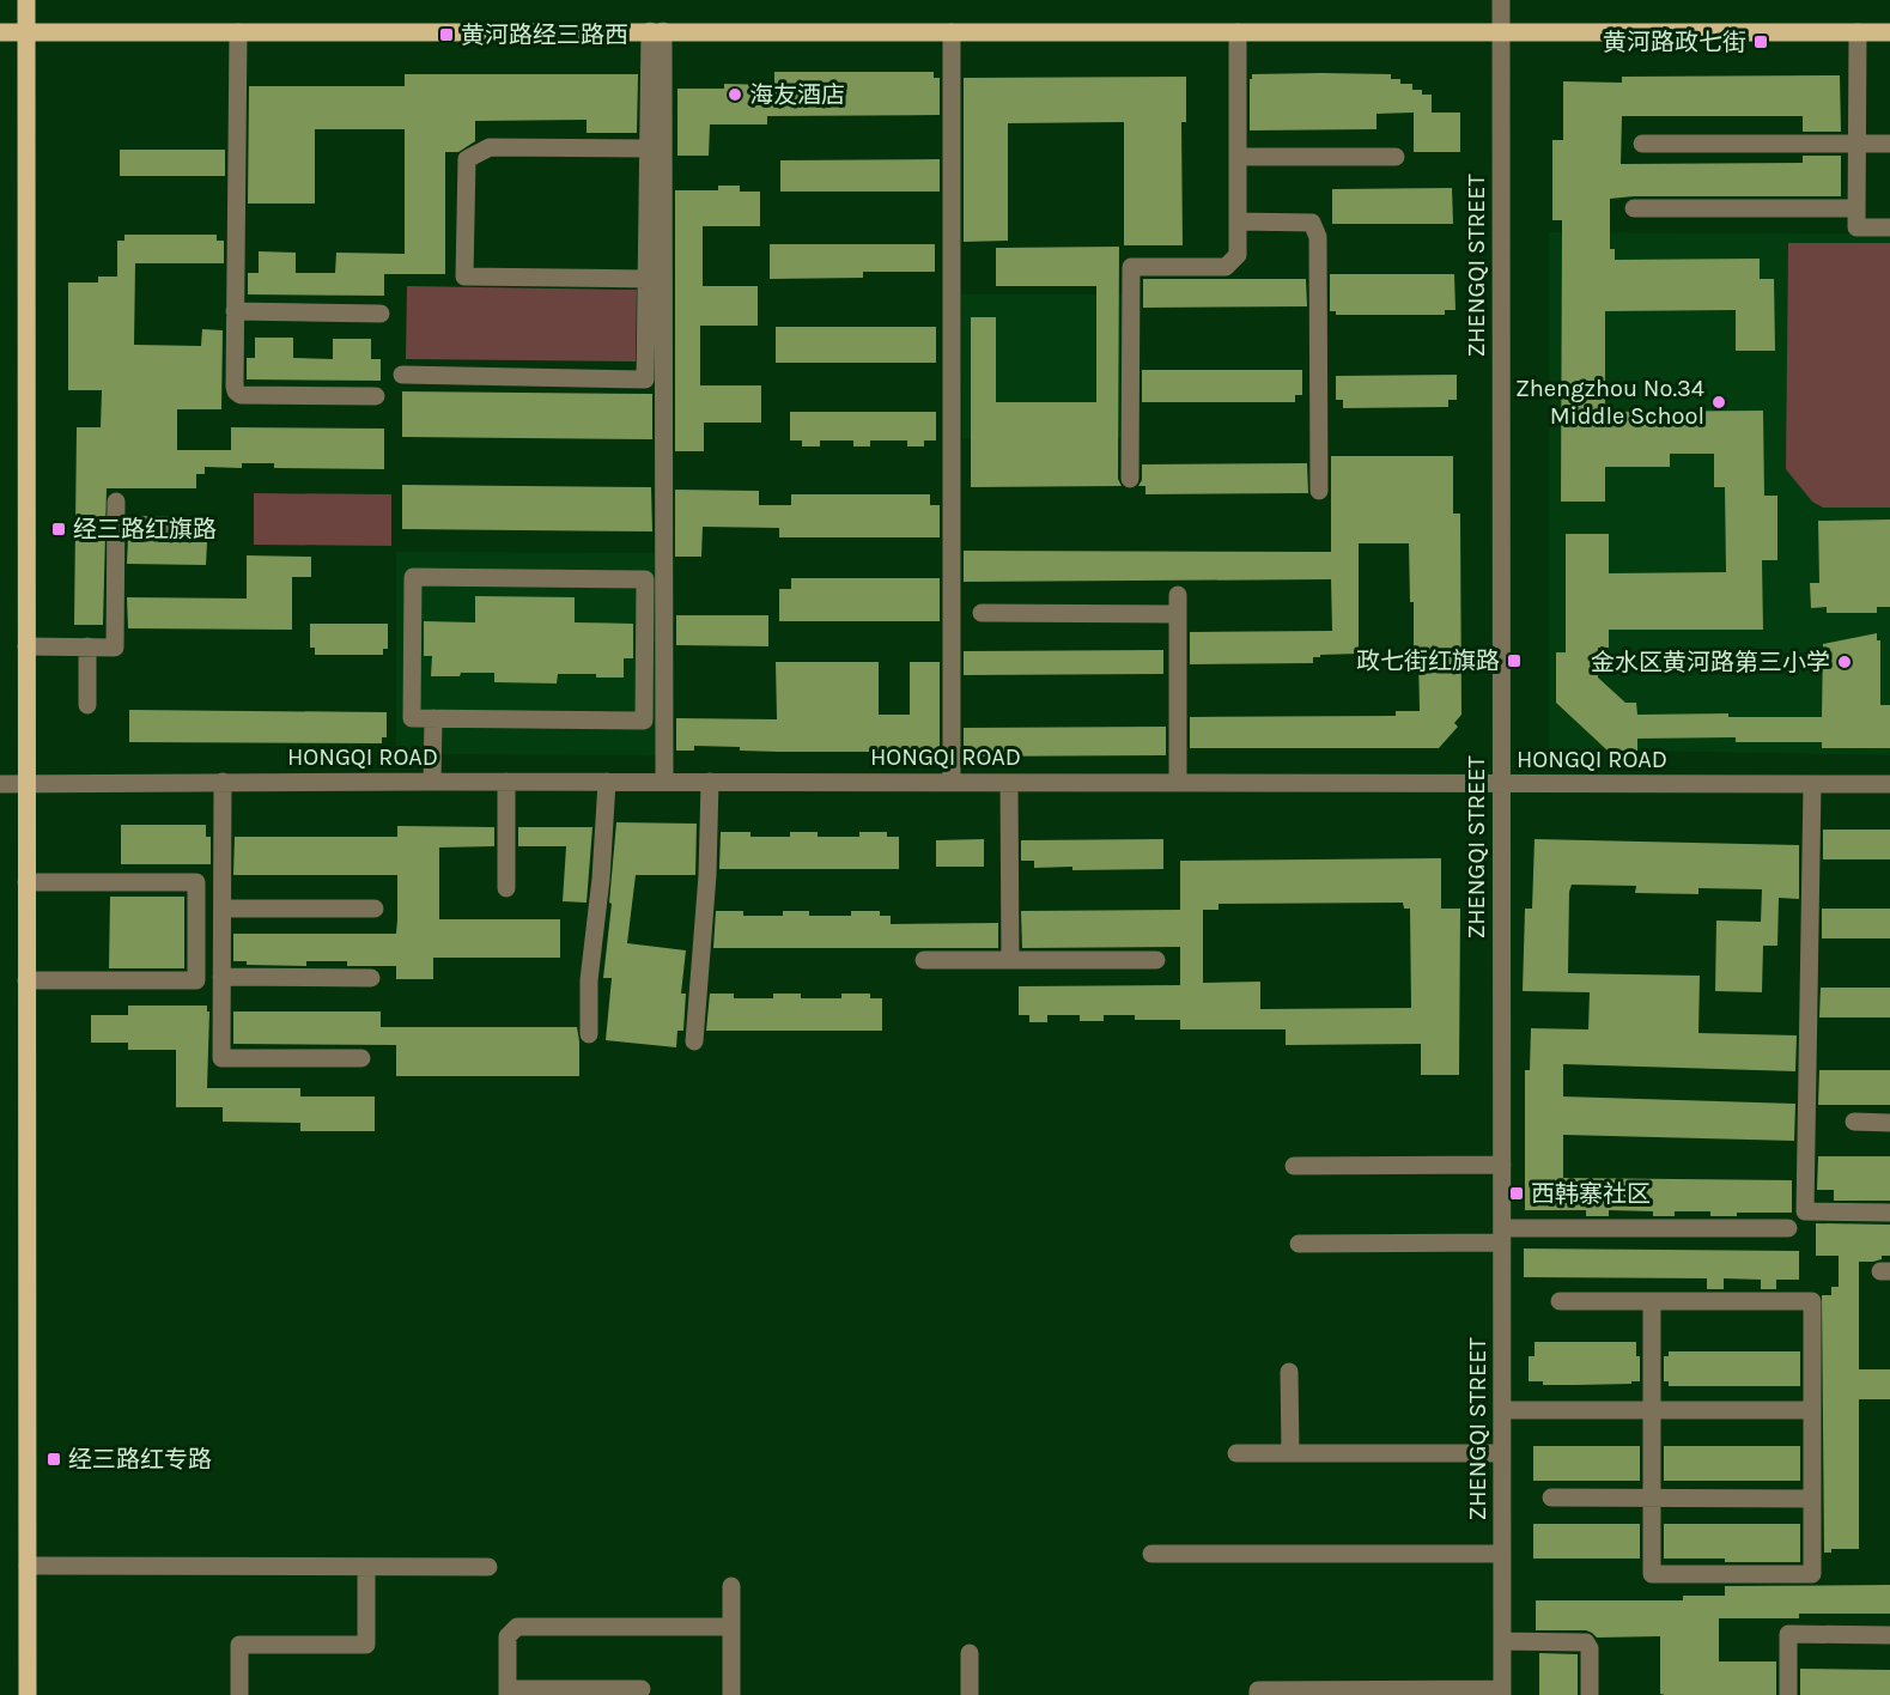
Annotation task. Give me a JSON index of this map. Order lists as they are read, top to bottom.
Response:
{
  "streets": {
    "street": ["ZHENGQI STREET", "HONGQI ROAD"]
  },
  "crossings": [
    ["ZHENGQI STREET", "HONGQI ROAD"]
  ],
  "places": {
    "transit": [
      "黄河路经三路西",
      "黄河路政七街",
      "经三路红旗路",
      "政七街红旗路",
      "西韩寨社区",
      "经三路红专路"
    ],
    "other": ["海友酒店", "Zhengzhou No.34 Middle School", "金水区黄河路第三小学"]
  }
}
